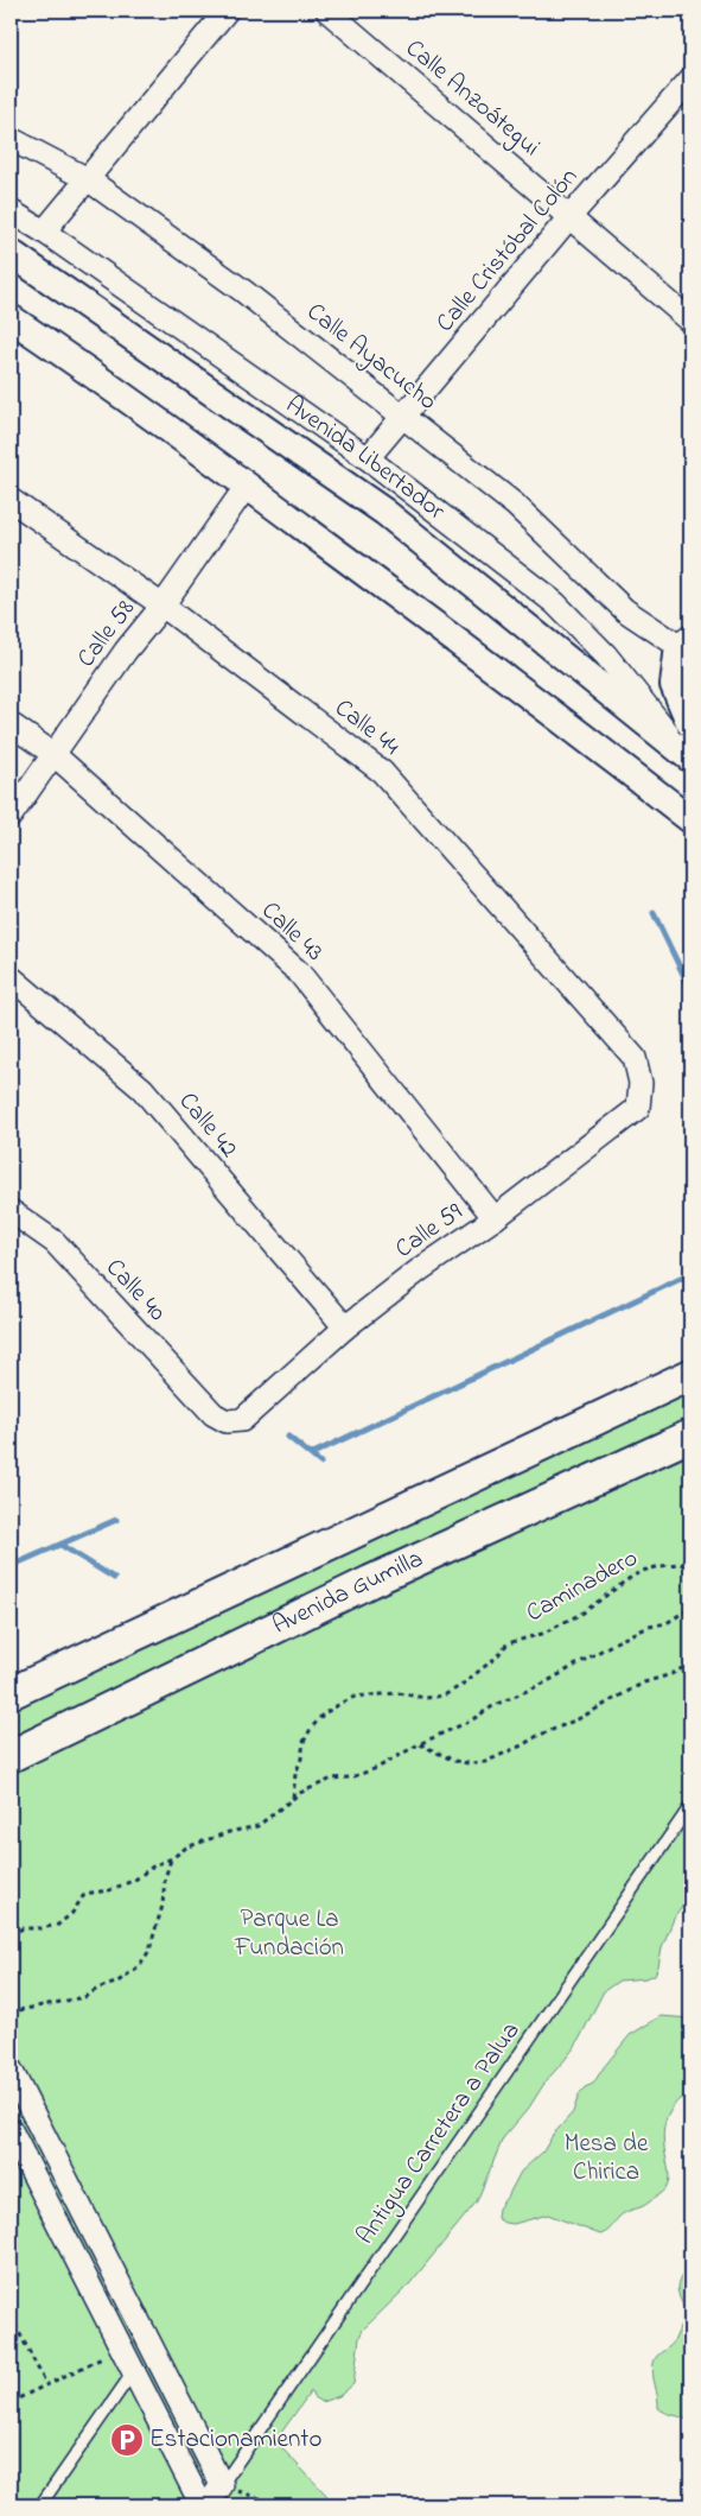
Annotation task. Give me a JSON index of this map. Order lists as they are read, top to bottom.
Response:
{
  "streets": {
    "main road": ["Avenida Gumilla"],
    "street": [
      "Calle Anzoátegui",
      "Calle Cristóbal Colón",
      "Calle Ayacucho",
      "Avenida Libertador",
      "Calle 58",
      "Calle 44",
      "Calle 43",
      "Calle 42",
      "Calle 59",
      "Calle 40"
    ],
    "lane": ["Antigua Carretera a Palua"],
    "path": ["Caminadero"]
  },
  "crossings": [
    ["Calle Anzoátegui", "Calle Cristóbal Colón"],
    ["Calle Cristóbal Colón", "Calle Ayacucho"],
    ["Calle Cristóbal Colón", "Avenida Libertador"],
    ["Calle 58", "Calle 44"],
    ["Calle 58", "Calle 43"],
    ["Calle 44", "Calle 59"],
    ["Calle 43", "Calle 59"],
    ["Calle 42", "Calle 59"],
    ["Calle 59", "Calle 40"]
  ],
  "parks": ["Parque La Fundación", "Mesa de Chirica"],
  "places": {
    "parking": ["Estacionamiento"]
  }
}
